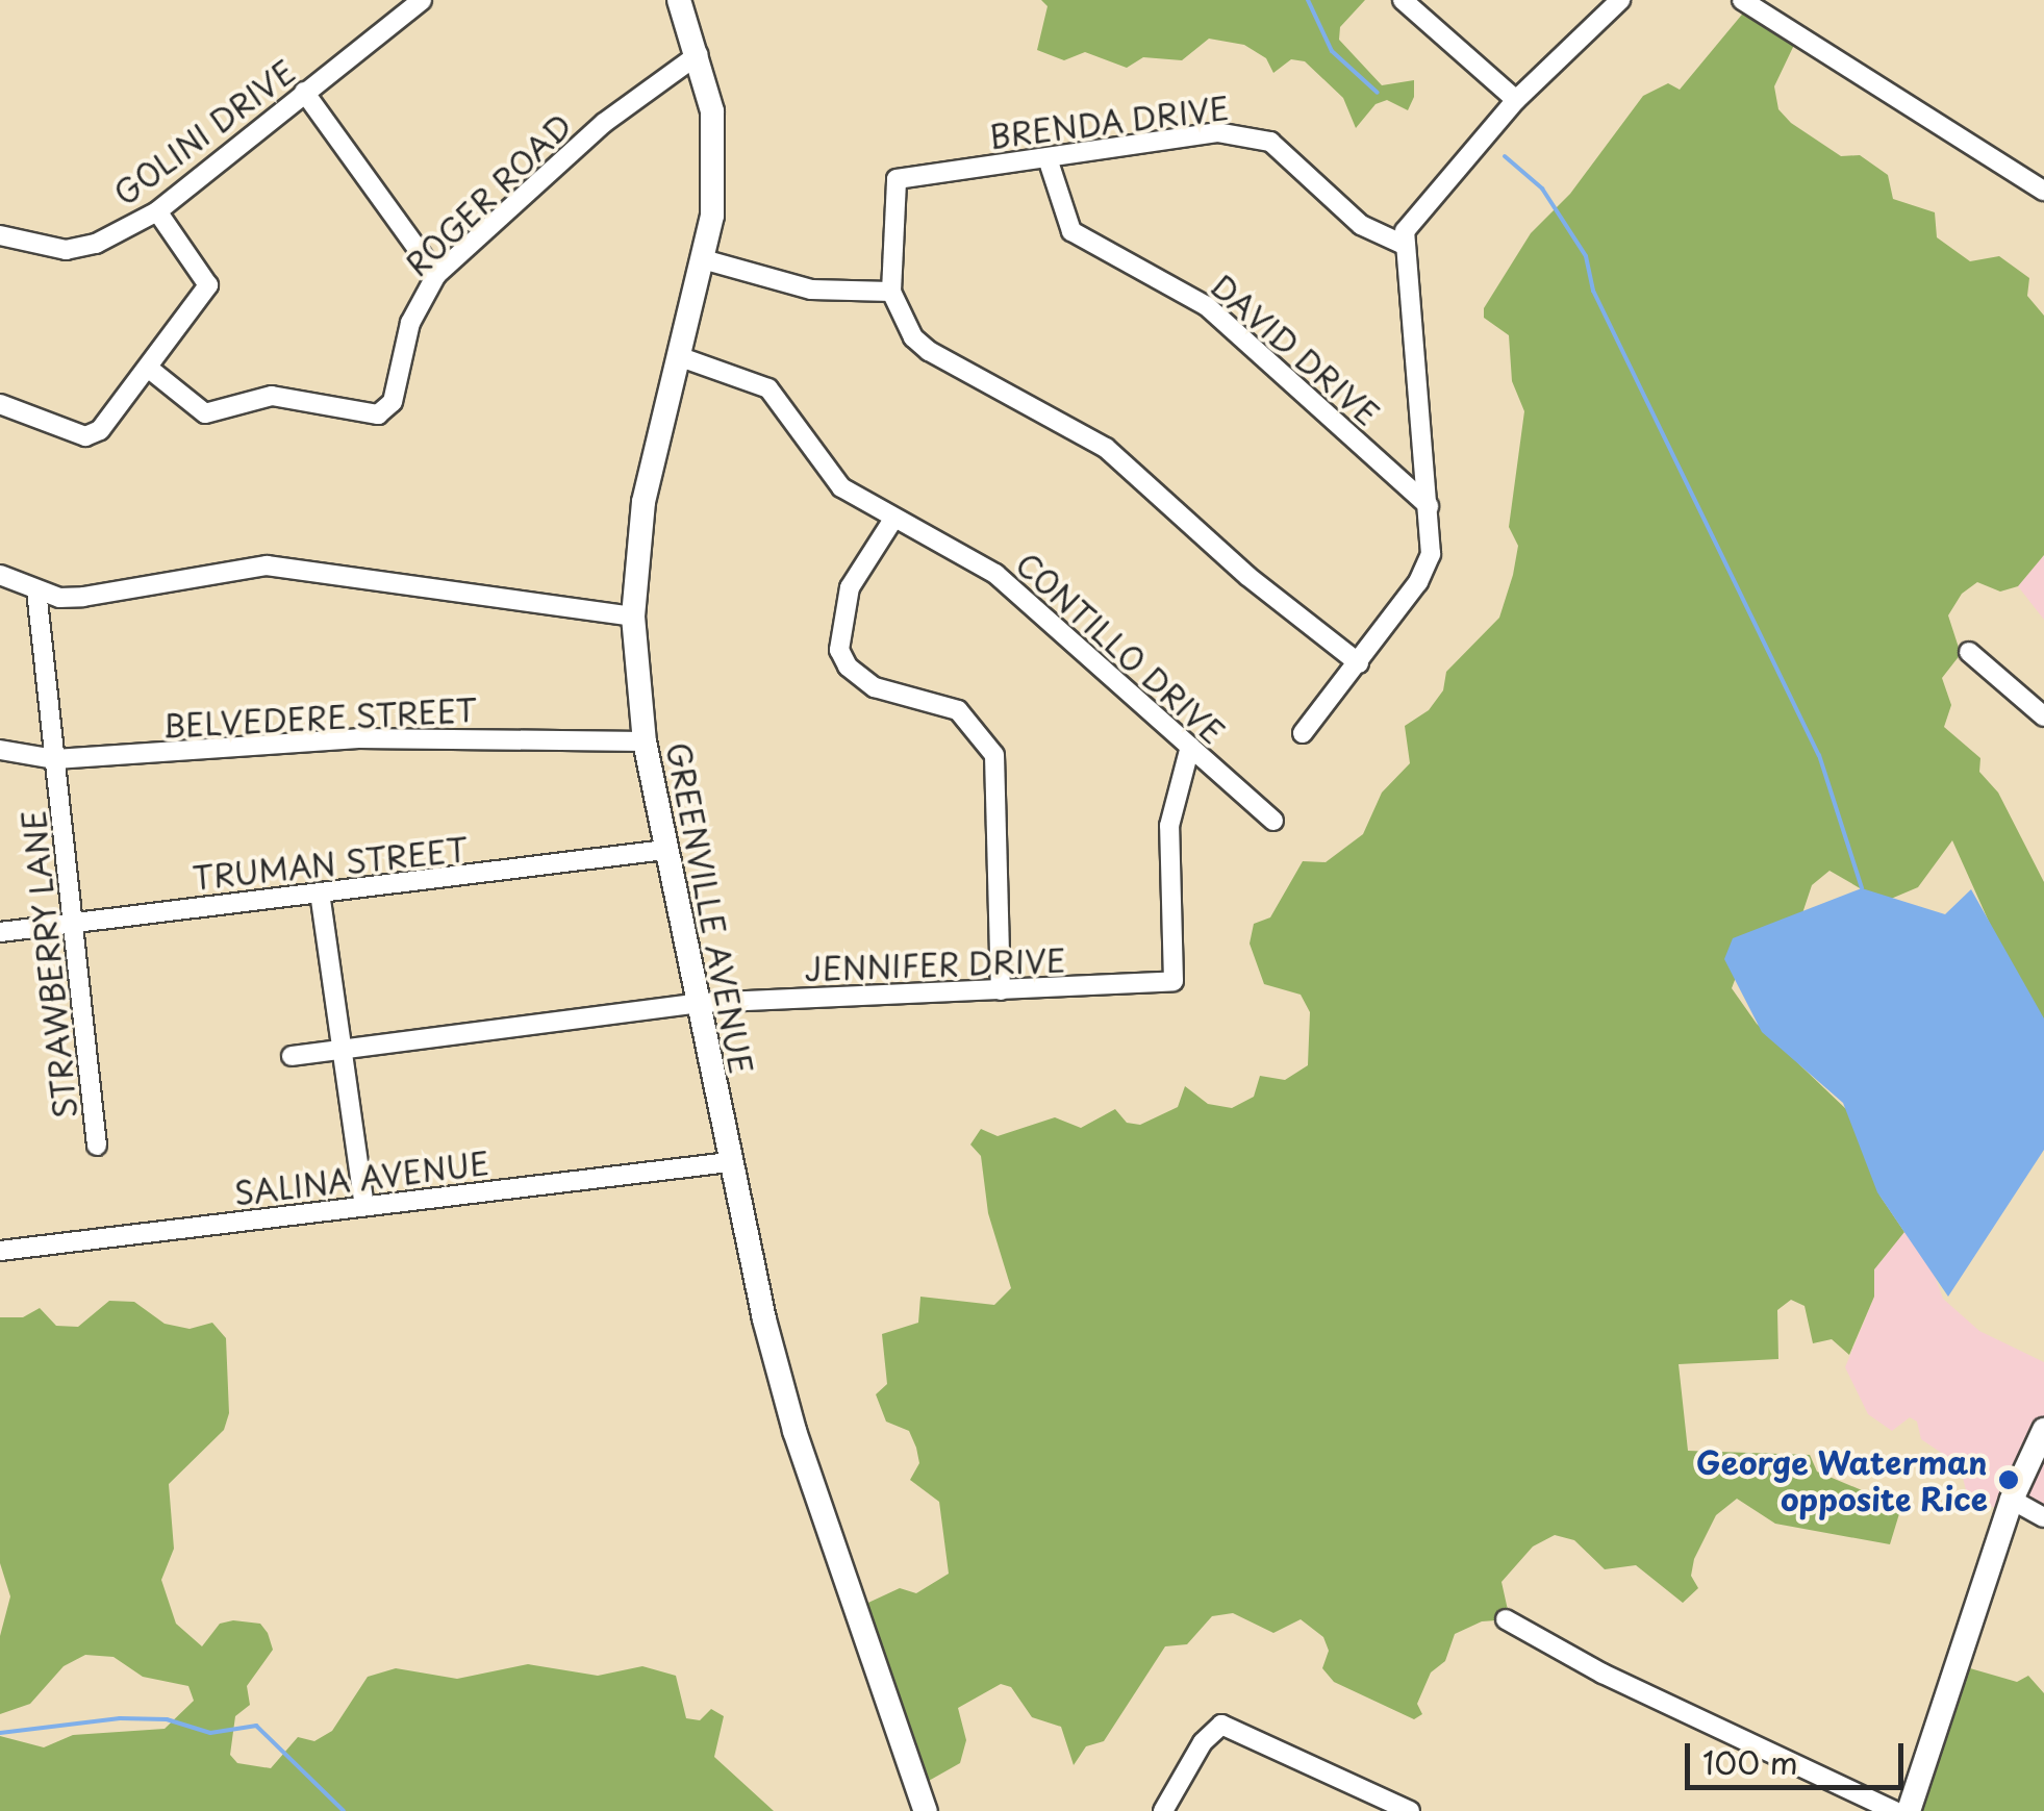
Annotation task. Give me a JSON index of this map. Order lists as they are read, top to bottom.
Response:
{
  "streets": {
    "street": [
      "BRENDA DRIVE",
      "GOLINI DRIVE",
      "ROGER ROAD",
      "DAVID DRIVE",
      "CONTILLO DRIVE",
      "BELVEDERE STREET",
      "TRUMAN STREET",
      "GREENVILLE AVENUE",
      "STRAWBERRY LANE",
      "JENNIFER DRIVE",
      "SALINA AVENUE"
    ]
  },
  "crossings": [
    ["BRENDA DRIVE", "DAVID DRIVE"],
    ["ROGER ROAD", "GREENVILLE AVENUE"],
    ["CONTILLO DRIVE", "GREENVILLE AVENUE"],
    ["CONTILLO DRIVE", "JENNIFER DRIVE"],
    ["BELVEDERE STREET", "GREENVILLE AVENUE"],
    ["BELVEDERE STREET", "STRAWBERRY LANE"],
    ["TRUMAN STREET", "GREENVILLE AVENUE"],
    ["TRUMAN STREET", "STRAWBERRY LANE"],
    ["GREENVILLE AVENUE", "JENNIFER DRIVE"],
    ["GREENVILLE AVENUE", "SALINA AVENUE"]
  ],
  "places": ["George Waterman opposite Rice"],
  "scale_bar": "100 m"
}
